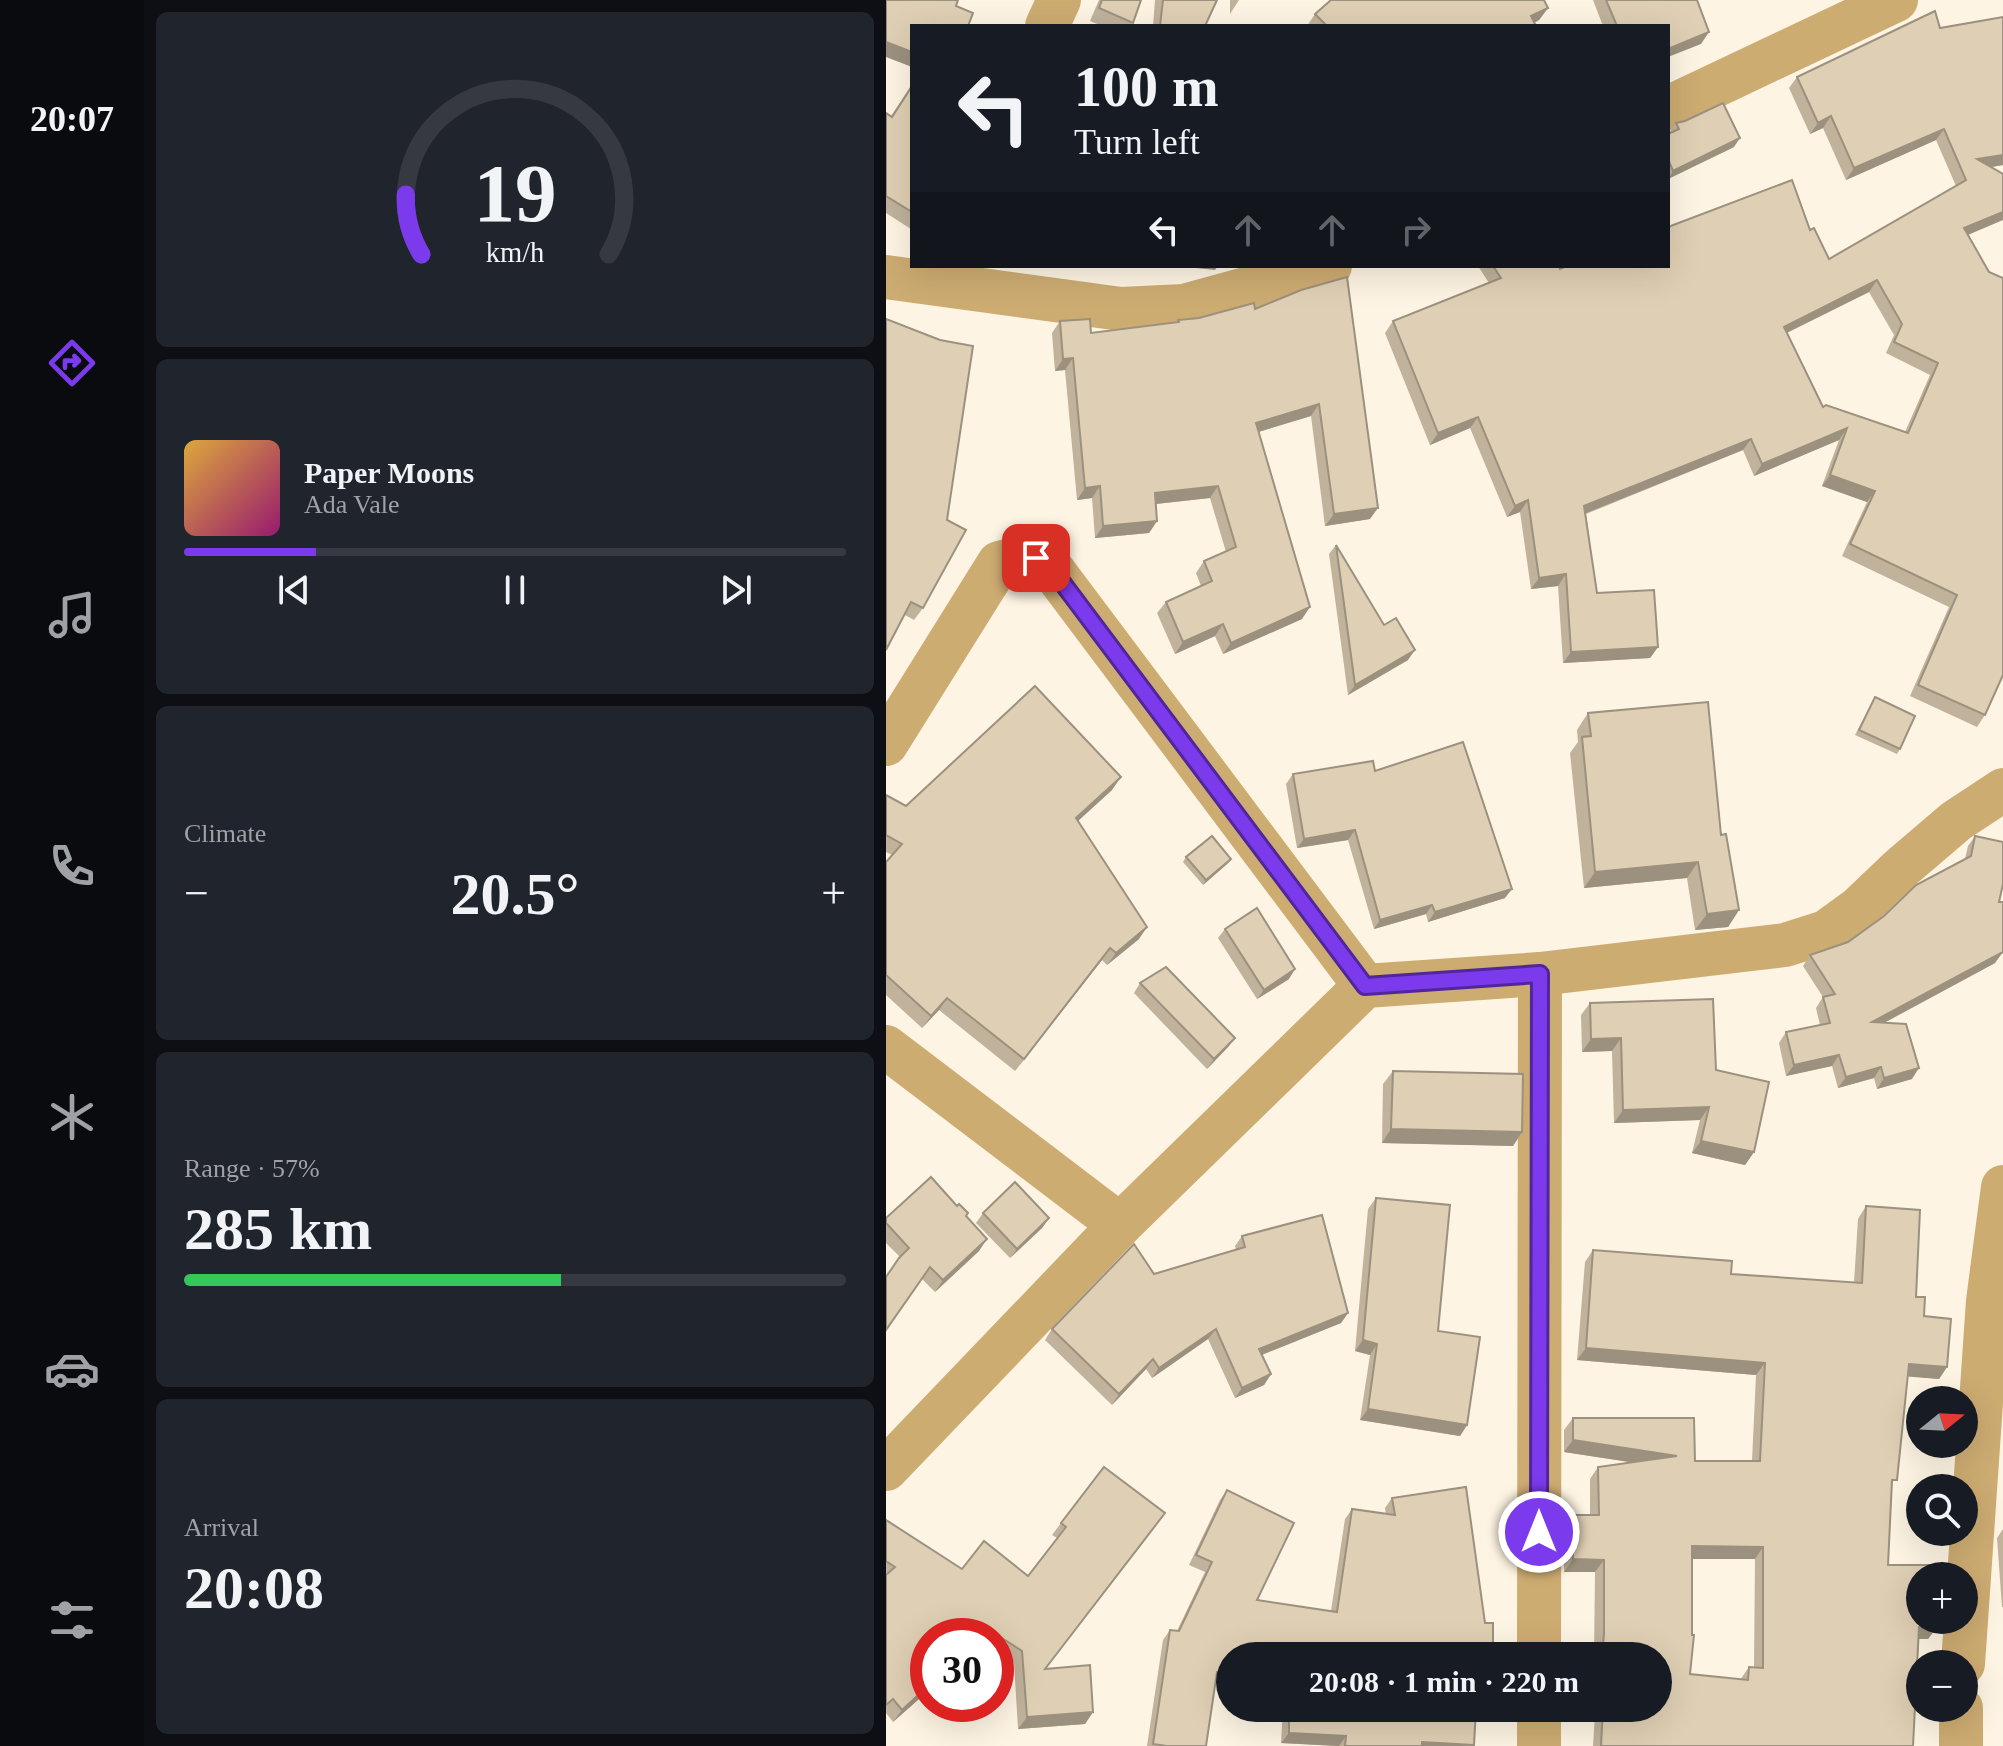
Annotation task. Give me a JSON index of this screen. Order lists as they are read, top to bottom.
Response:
{
  "north": "right",
  "page": {
    "tabs": "20:07",
    "turn": ["100 m", "Turn left"],
    "song": ["Paper Moons", "Ada Vale"],
    "tile": [
      "Climate",
      ["Range · 57%", "285 km"],
      ["Arrival", "20:08"]
    ],
    "heat": ["−", "20.5°", "+"],
    "map_buttons": ["+", "−"],
    "limit": "30",
    "trip": "20:08 · 1 min · 220 m",
    "gauge": ["19", "km/h"]
  }
}
